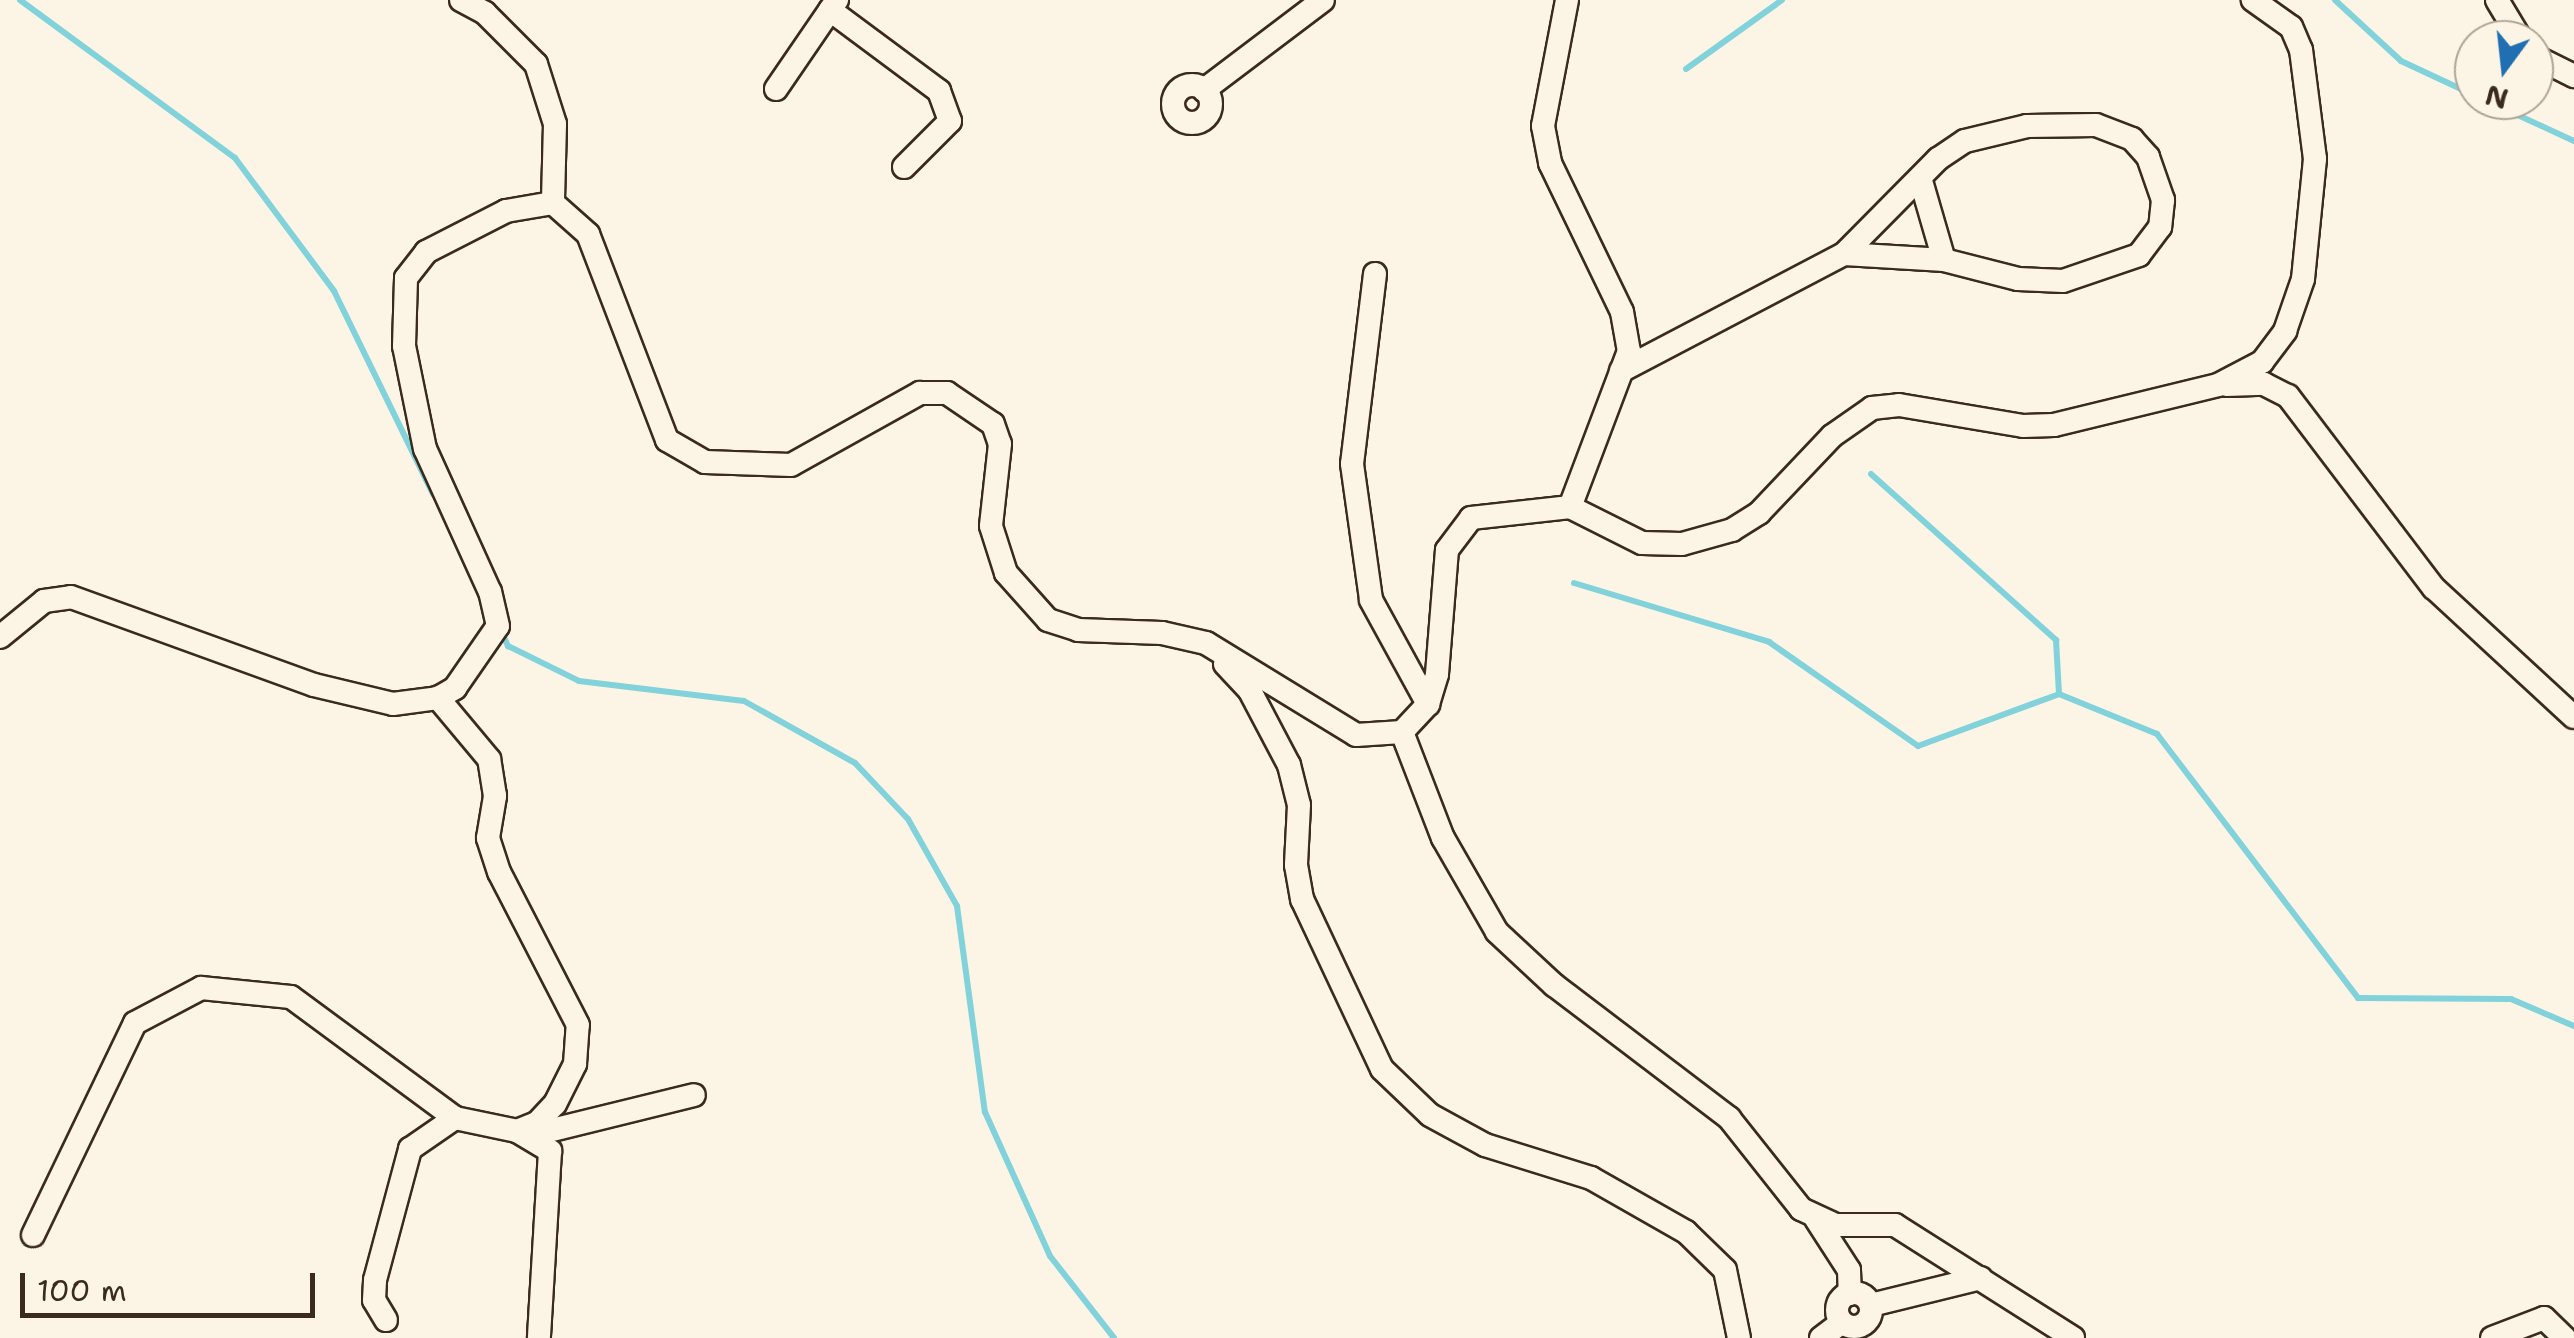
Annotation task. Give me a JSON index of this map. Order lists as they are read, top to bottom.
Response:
{
  "scale_bar": "100 m",
  "north": "bottom"
}
